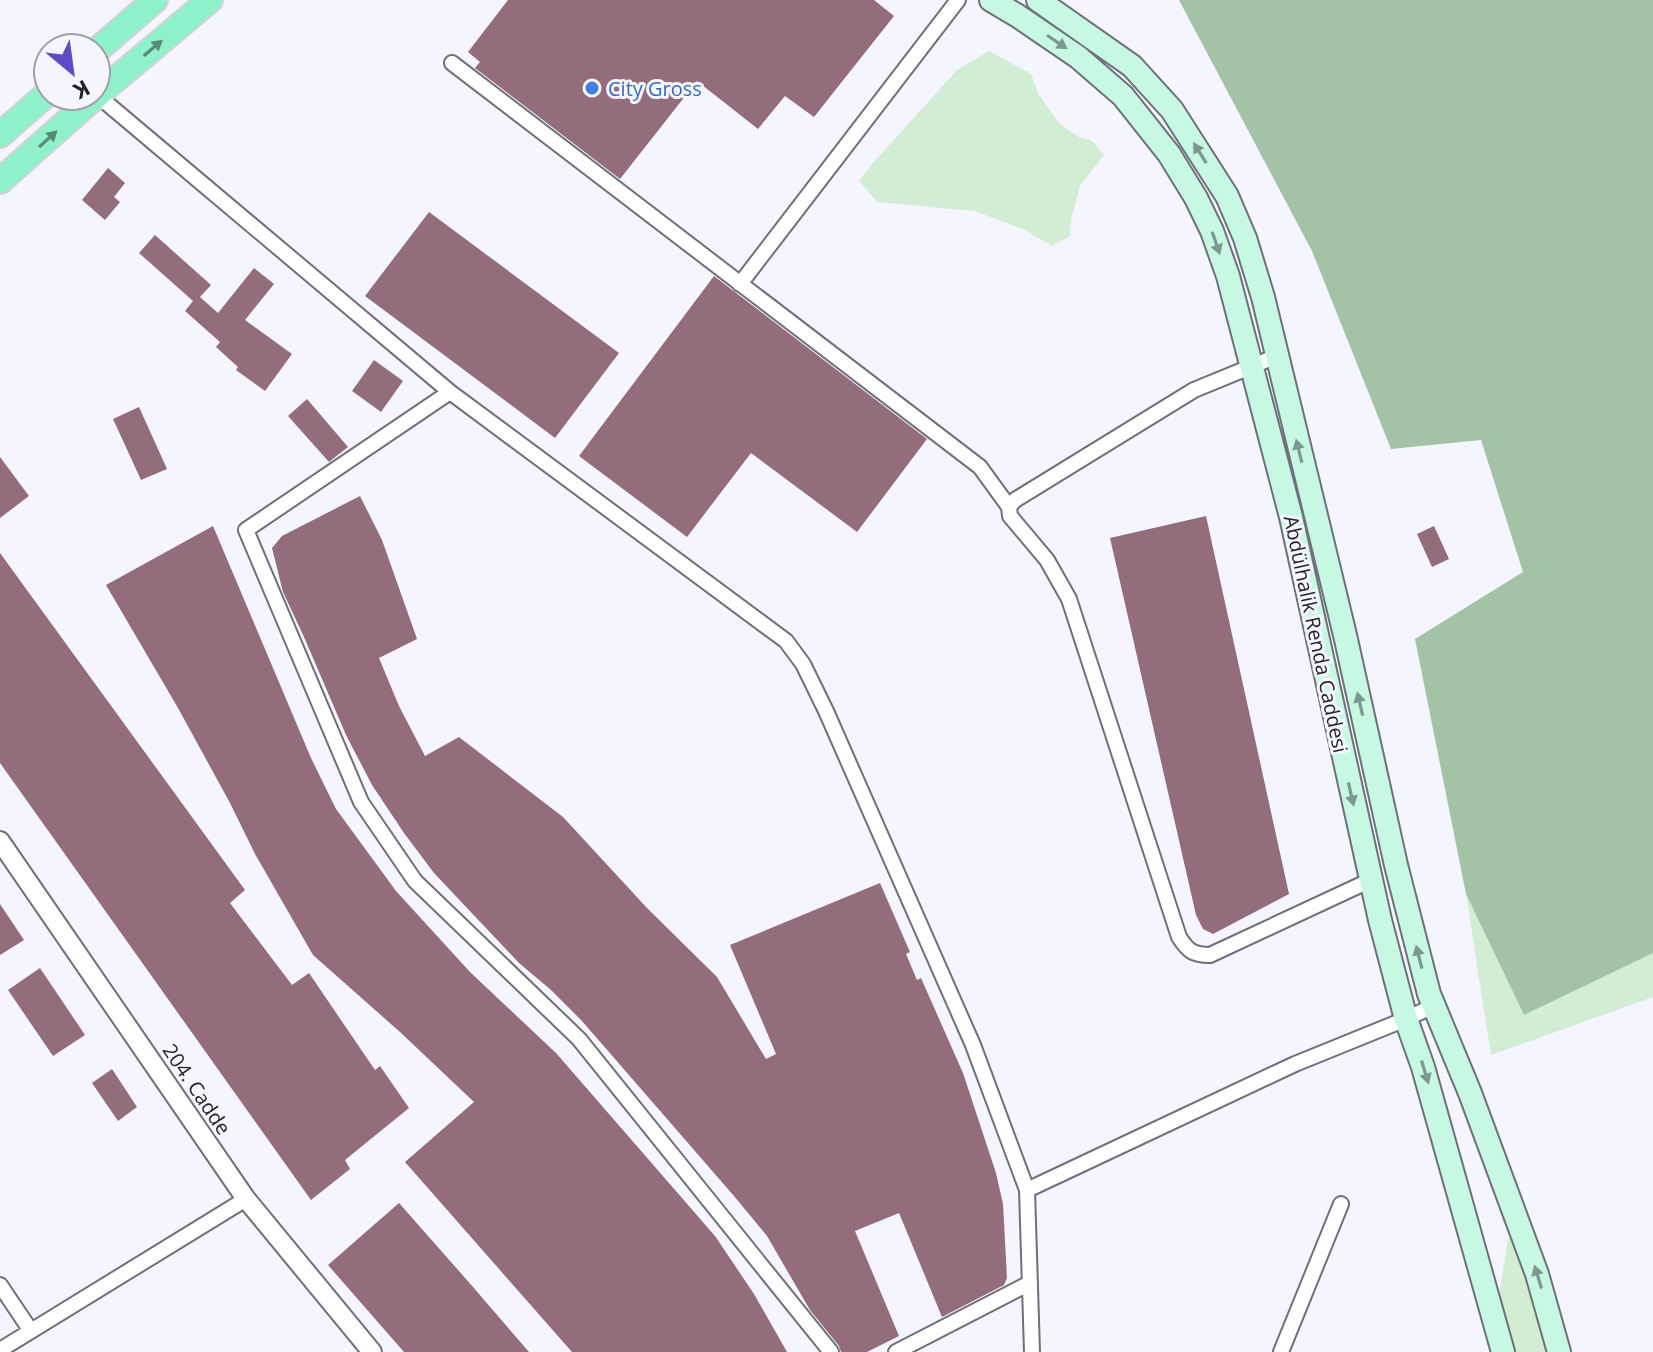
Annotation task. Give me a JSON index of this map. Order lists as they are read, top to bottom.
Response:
{
  "streets": {
    "main road": ["Abdülhalik Renda Caddesi"],
    "street": ["204. Cadde"]
  },
  "places": ["City Gross"],
  "north": "bottom right"
}
